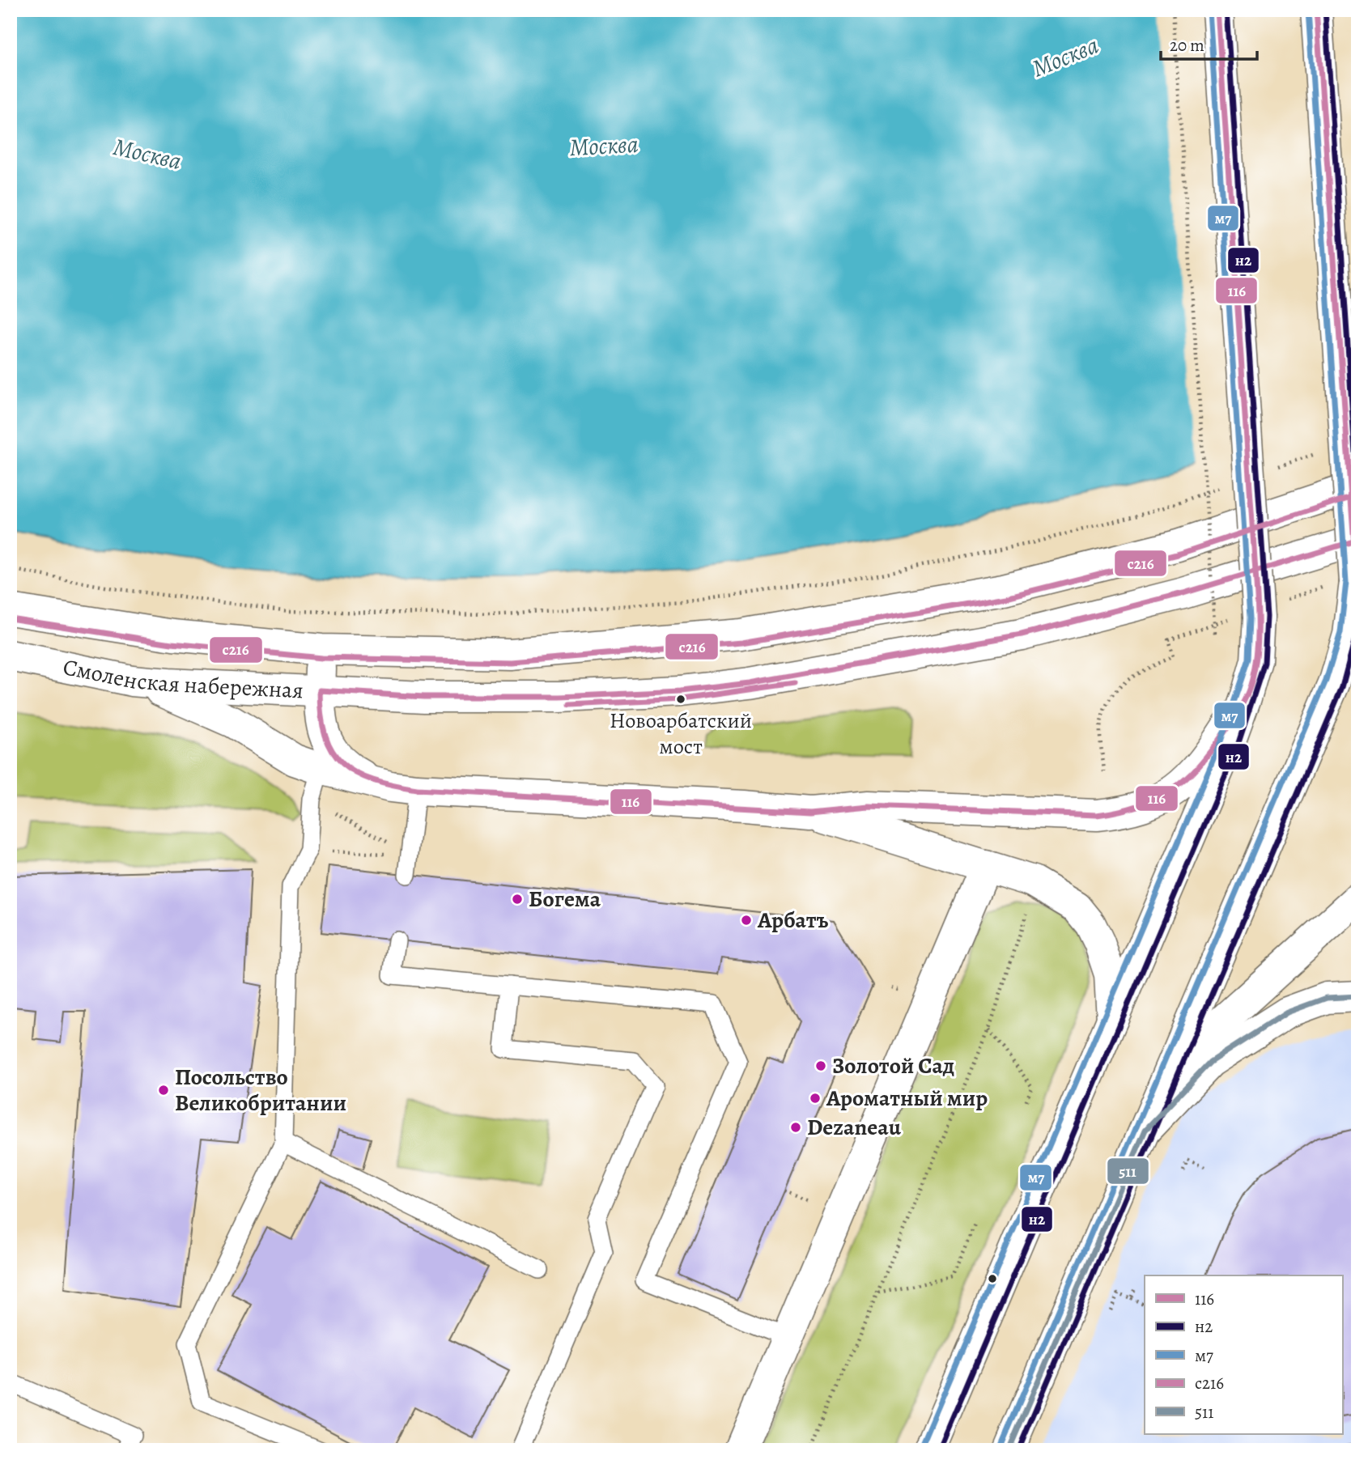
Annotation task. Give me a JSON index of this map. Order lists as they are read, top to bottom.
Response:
{
  "streets": {
    "main road": ["Смоленская набережная"]
  },
  "water": ["Москва"],
  "places": [
    "Новоарбатский мост",
    "Богема",
    "Арбатъ",
    "Золотой Сад",
    "Посольство Великобритании",
    "Ароматный мир",
    "Dezaneau"
  ],
  "lines": [
    "transit line 116",
    "transit line н2",
    "transit line м7",
    "transit line с216",
    "transit line 511"
  ],
  "legend": [
    "116",
    "н2",
    "м7",
    "с216",
    "511"
  ],
  "scale_bar": "20 m"
}
